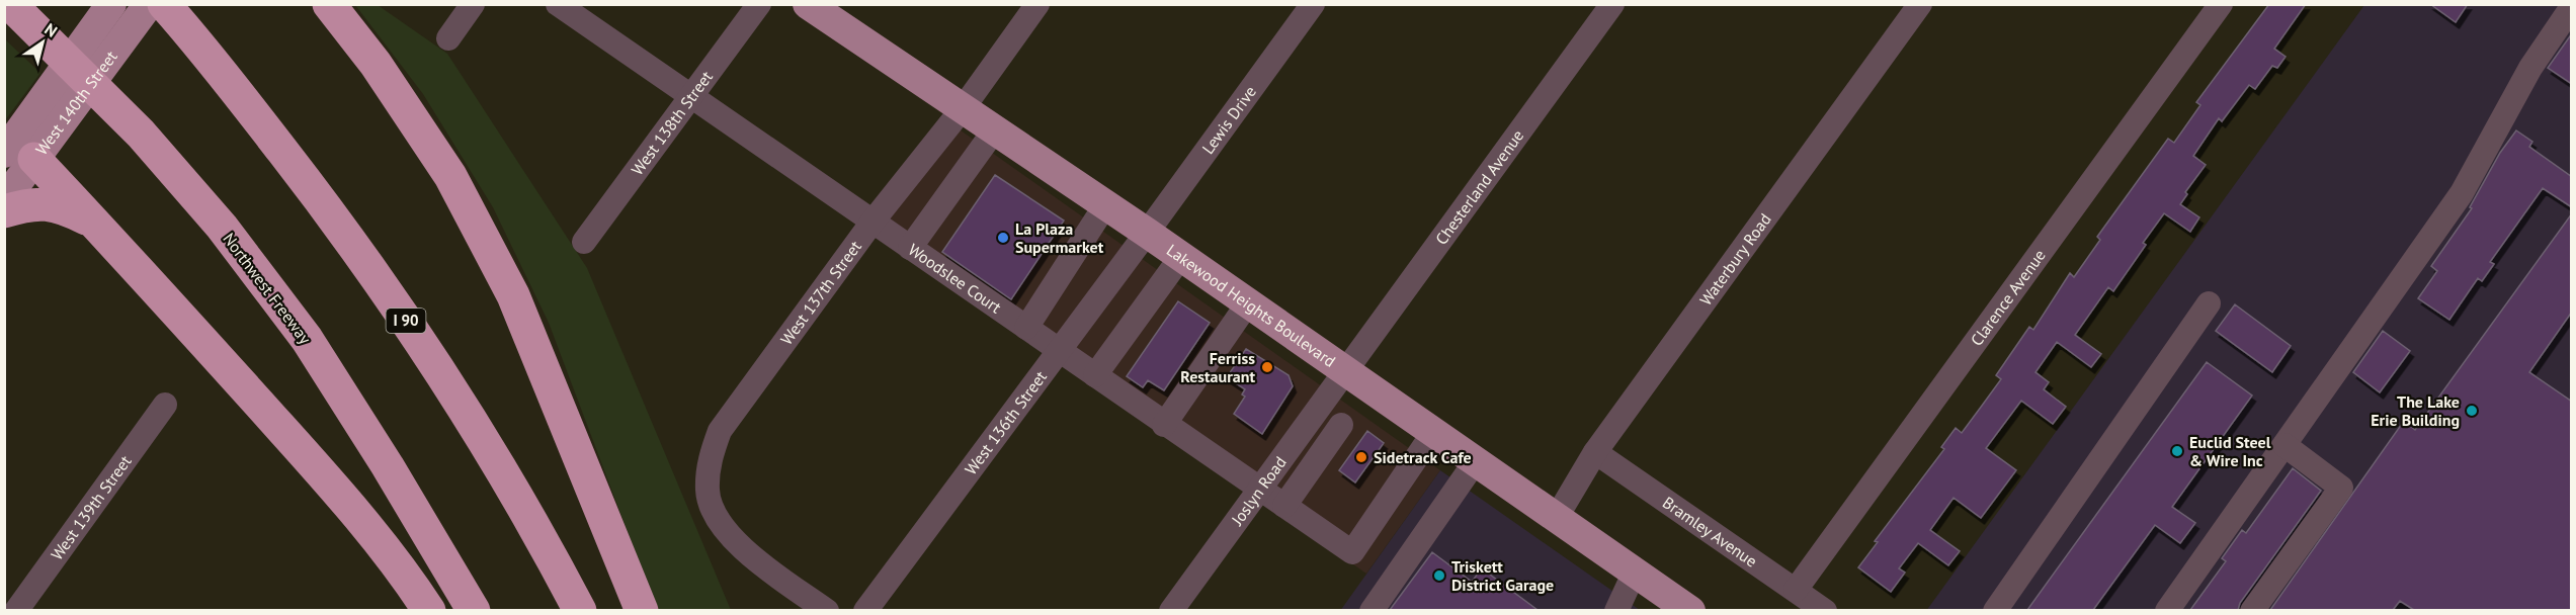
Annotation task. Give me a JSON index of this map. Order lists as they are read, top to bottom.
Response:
{
  "streets": {
    "highway": ["Northwest Freeway", "I 90"],
    "main road": ["West 140th Street", "Lakewood Heights Boulevard"],
    "street": [
      "Lewis Drive",
      "West 138th Street",
      "Chesterland Avenue",
      "Waterbury Road",
      "Woodslee Court",
      "West 137th Street",
      "Clarence Avenue",
      "West 136th Street",
      "Joslyn Road",
      "West 139th Street",
      "Bramley Avenue"
    ]
  },
  "crossings": [
    ["Lewis Drive", "Lakewood Heights Boulevard"],
    ["Lewis Drive", "West 136th Street"],
    ["West 138th Street", "Woodslee Court"],
    ["Chesterland Avenue", "Lakewood Heights Boulevard"],
    ["Chesterland Avenue", "Joslyn Road"],
    ["Waterbury Road", "Lakewood Heights Boulevard"],
    ["Waterbury Road", "Bramley Avenue"],
    ["Woodslee Court", "West 137th Street"],
    ["Woodslee Court", "Lakewood Heights Boulevard"],
    ["Woodslee Court", "West 136th Street"],
    ["Woodslee Court", "Joslyn Road"],
    ["West 137th Street", "Lakewood Heights Boulevard"],
    ["Clarence Avenue", "Bramley Avenue"],
    ["Lakewood Heights Boulevard", "West 136th Street"],
    ["Lakewood Heights Boulevard", "Joslyn Road"]
  ],
  "places": [
    "La Plaza Supermarket",
    "Ferriss Restaurant",
    "The Lake Erie Building",
    "Euclid Steel & Wire Inc",
    "Sidetrack Cafe",
    "Triskett District Garage"
  ],
  "north": "top right"
}
